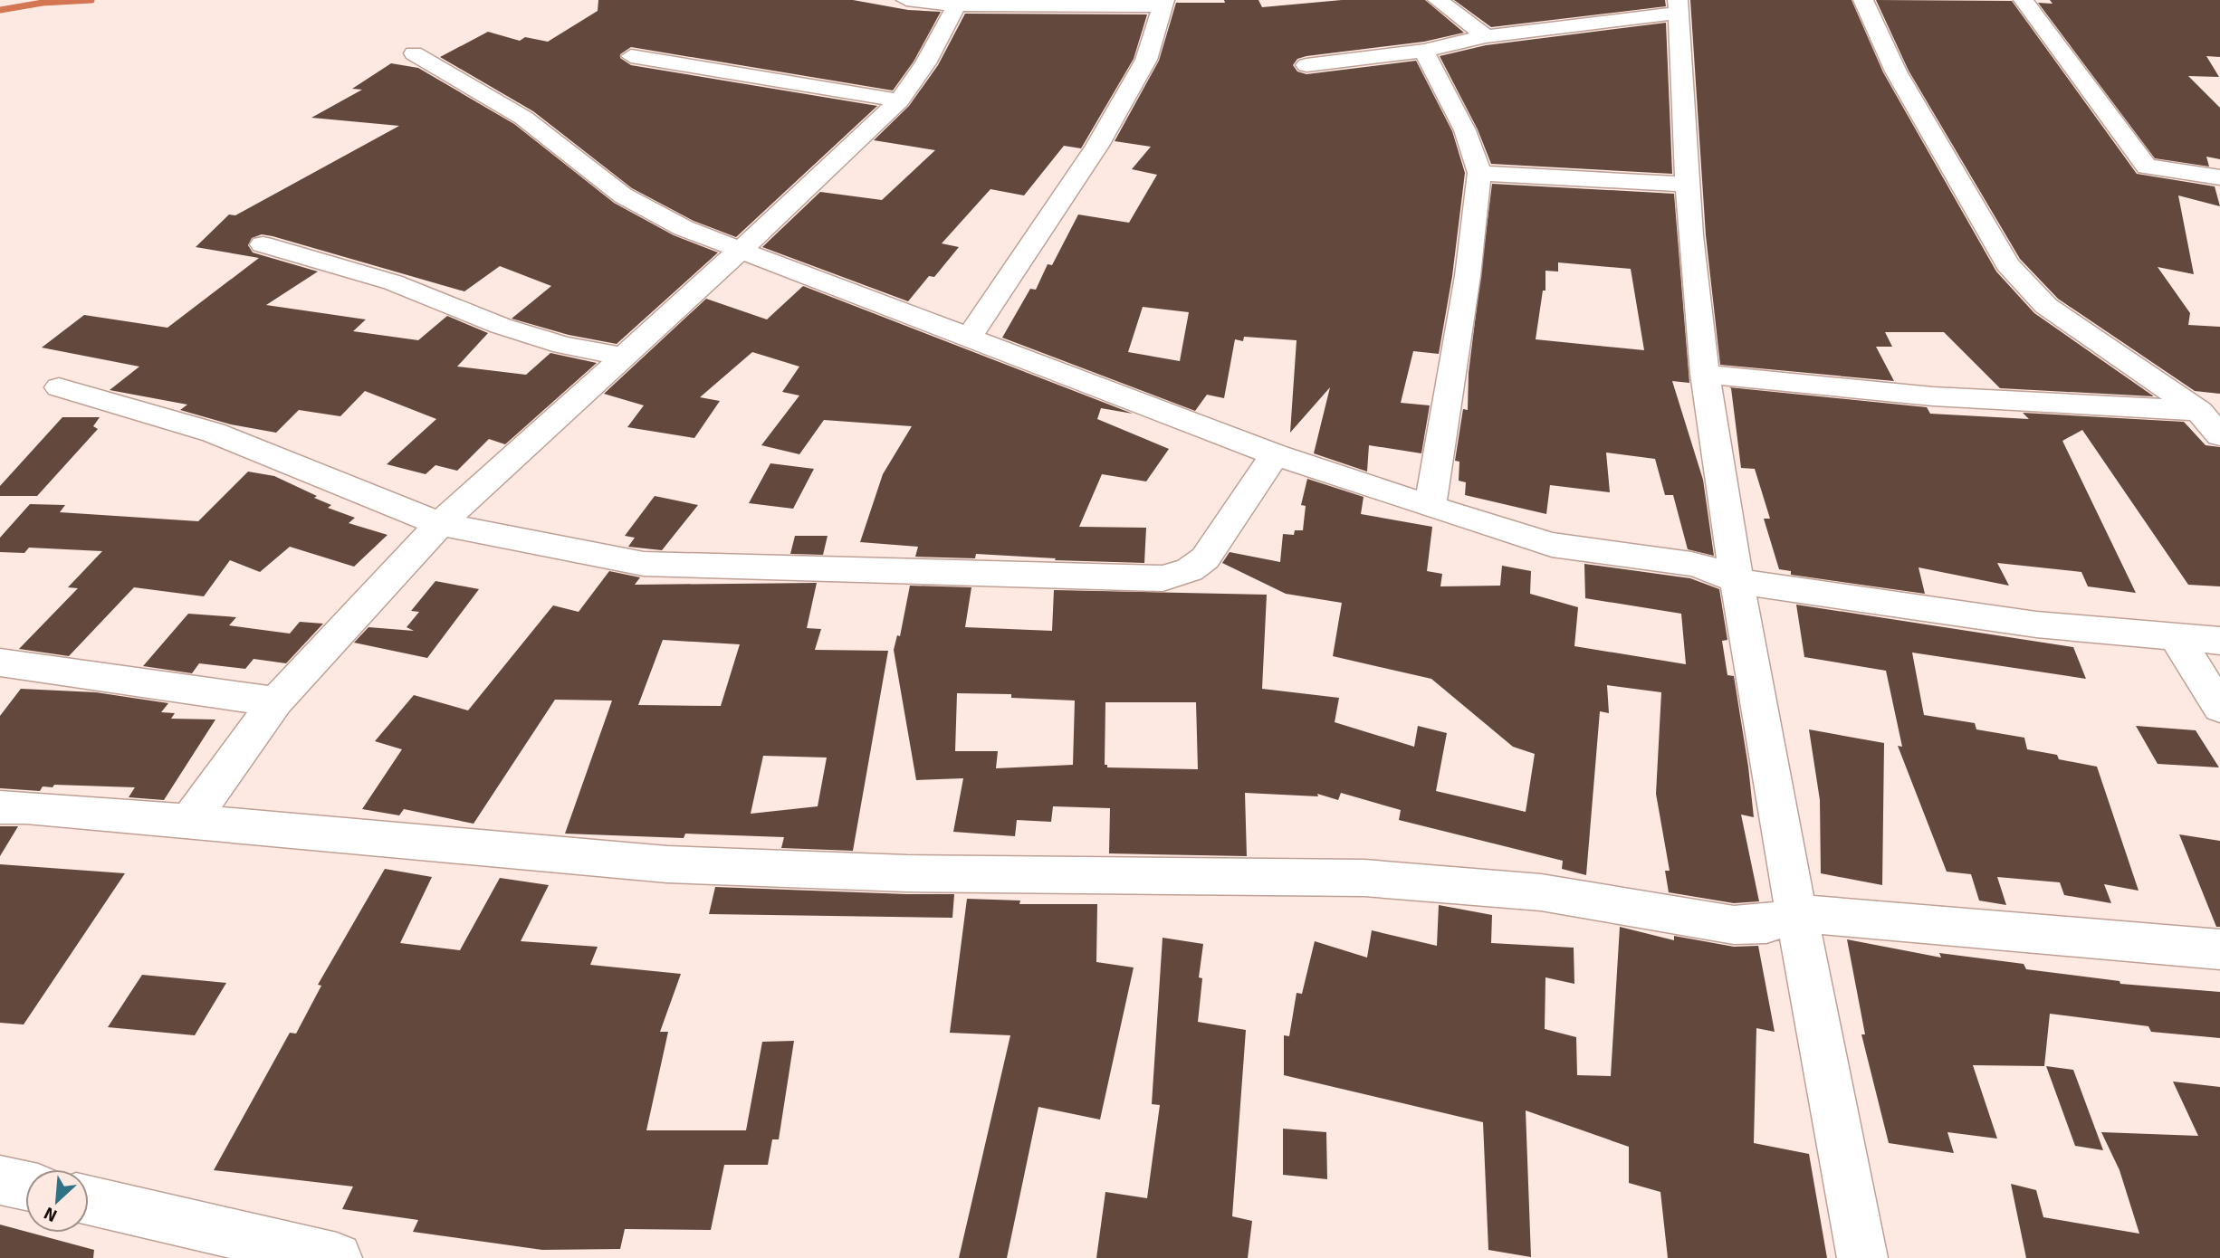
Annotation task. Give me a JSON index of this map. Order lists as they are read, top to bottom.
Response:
{
  "north": "bottom left"
}
